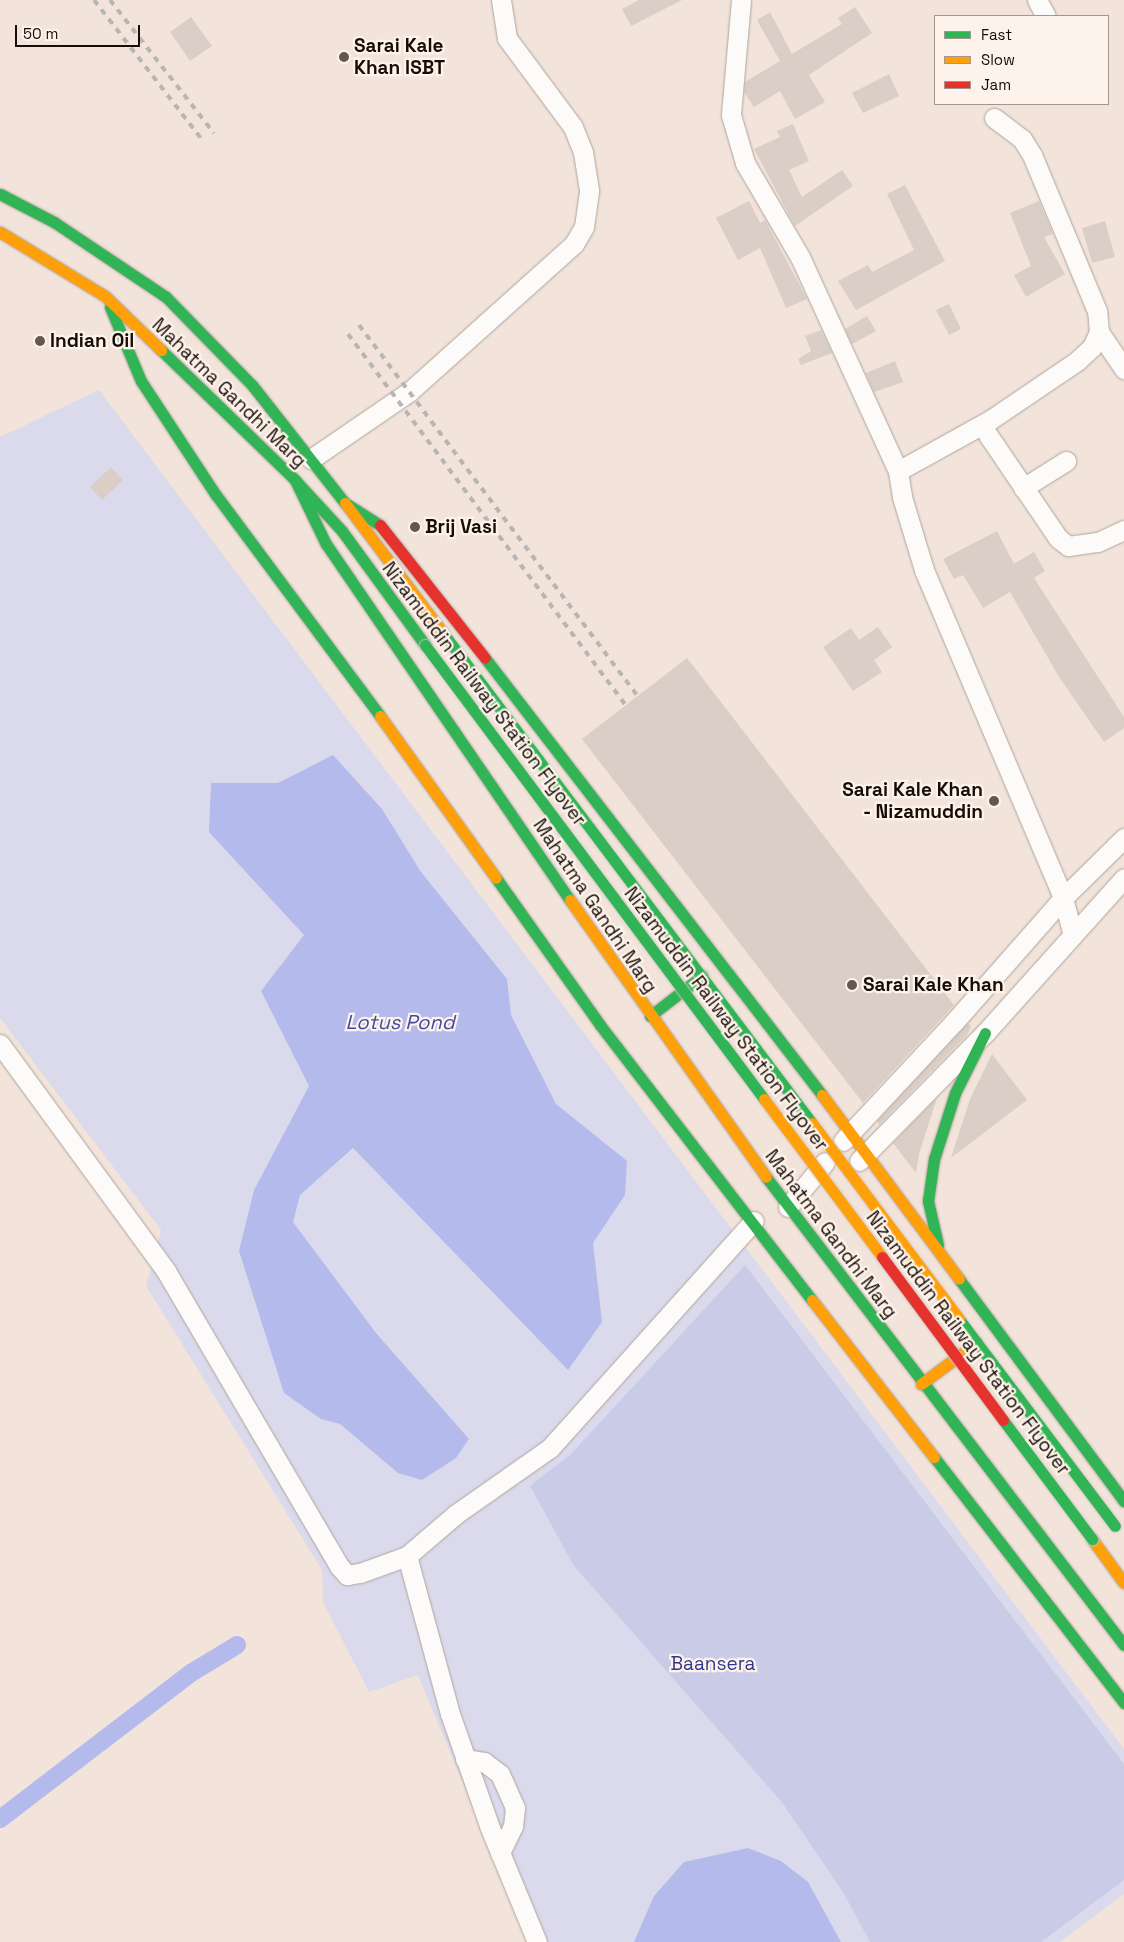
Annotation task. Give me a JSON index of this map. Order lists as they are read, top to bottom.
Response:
{
  "streets": {
    "main road": ["Mahatma Gandhi Marg", "Nizamuddin Railway Station Flyover"]
  },
  "crossings": [
    ["Mahatma Gandhi Marg", "Nizamuddin Railway Station Flyover"]
  ],
  "water": ["Lotus Pond"],
  "parks": ["Baansera"],
  "places": [
    "Sarai Kale Khan ISBT",
    "Indian Oil",
    "Brij Vasi",
    "Sarai Kale Khan - Nizamuddin",
    "Sarai Kale Khan"
  ],
  "legend": ["Fast", "Slow", "Jam"],
  "scale_bar": "50 m"
}
